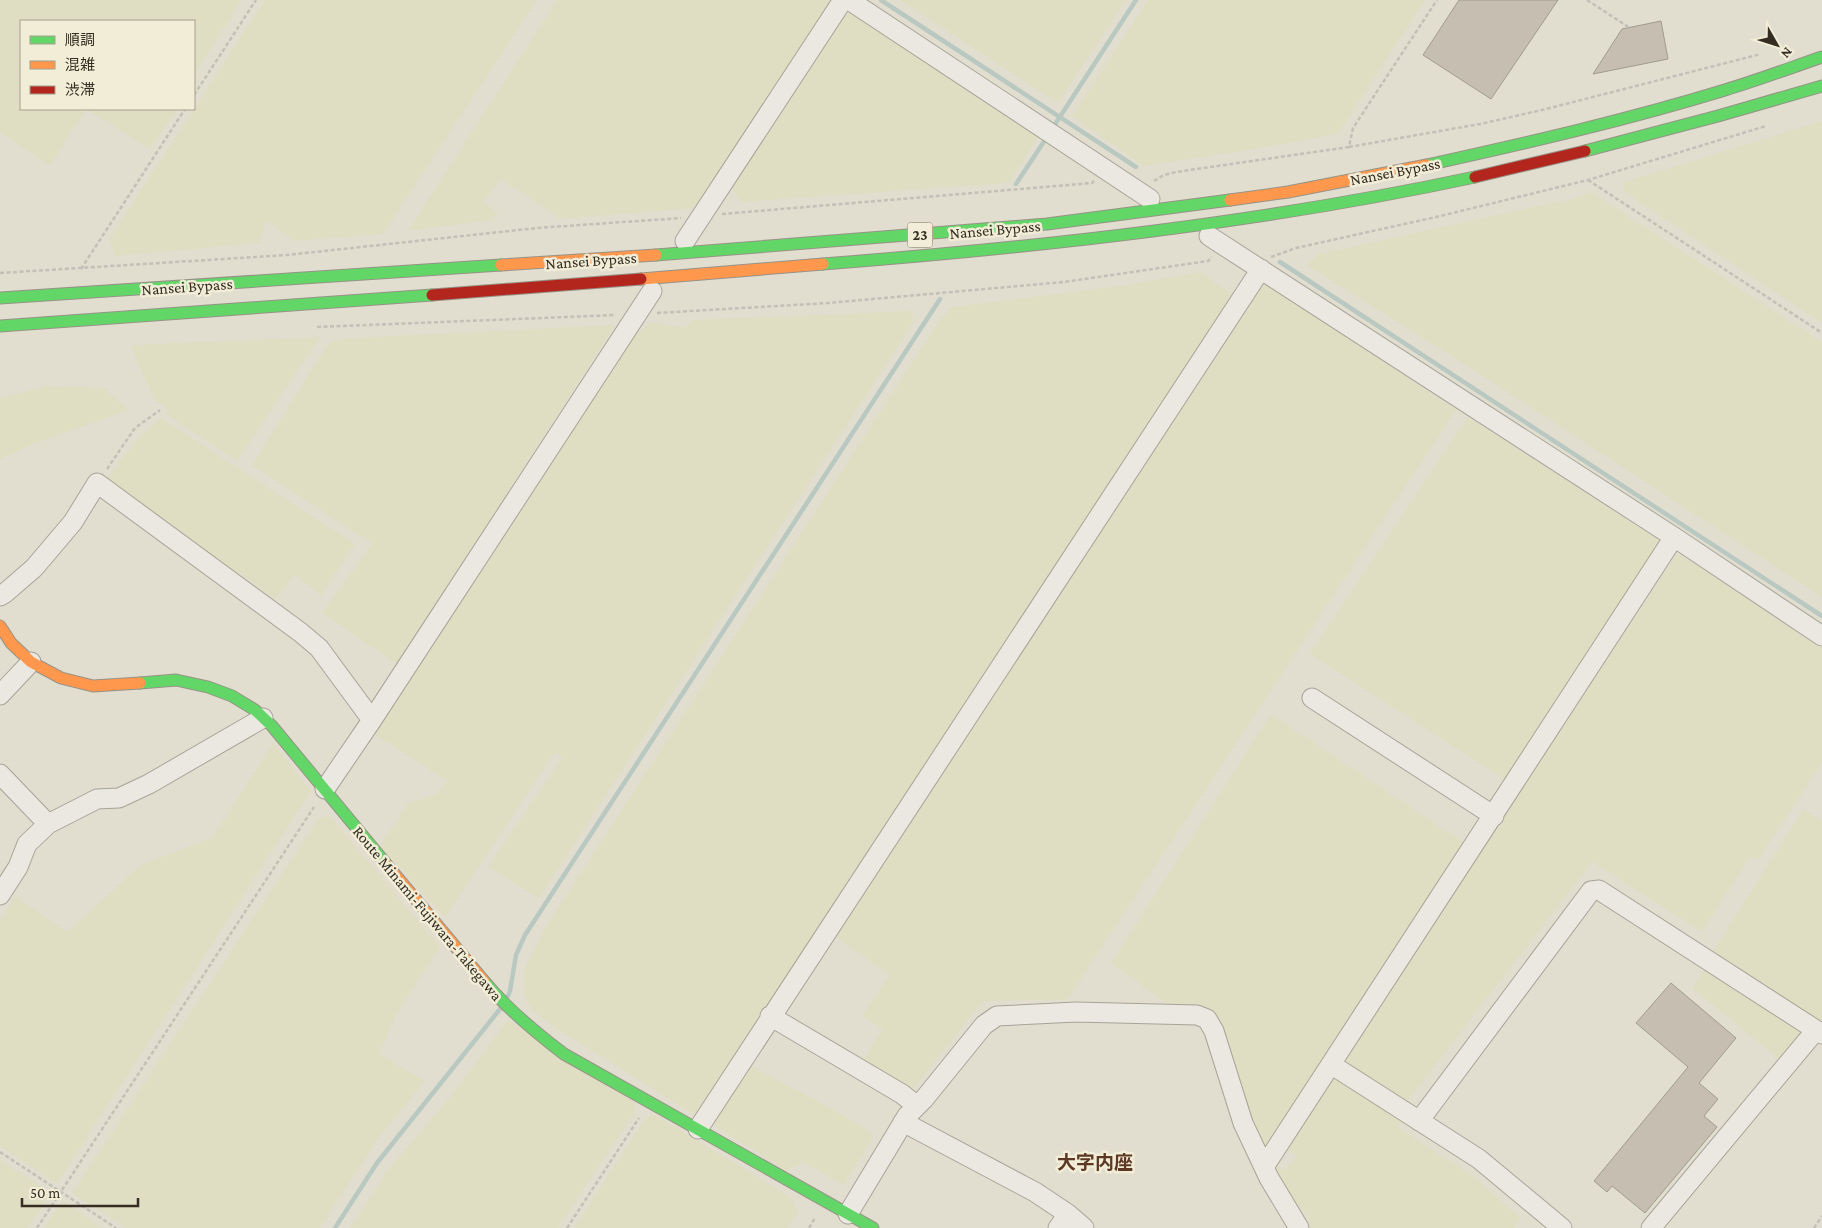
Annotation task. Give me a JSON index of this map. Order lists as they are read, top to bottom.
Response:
{
  "streets": {
    "main road": ["Nansei Bypass", "23", "Route Minami-Fujiwara-Takegawa"]
  },
  "districts": ["大字内座"],
  "legend": ["順調", "混雑", "渋滞"],
  "scale_bar": "50 m",
  "north": "bottom right"
}
